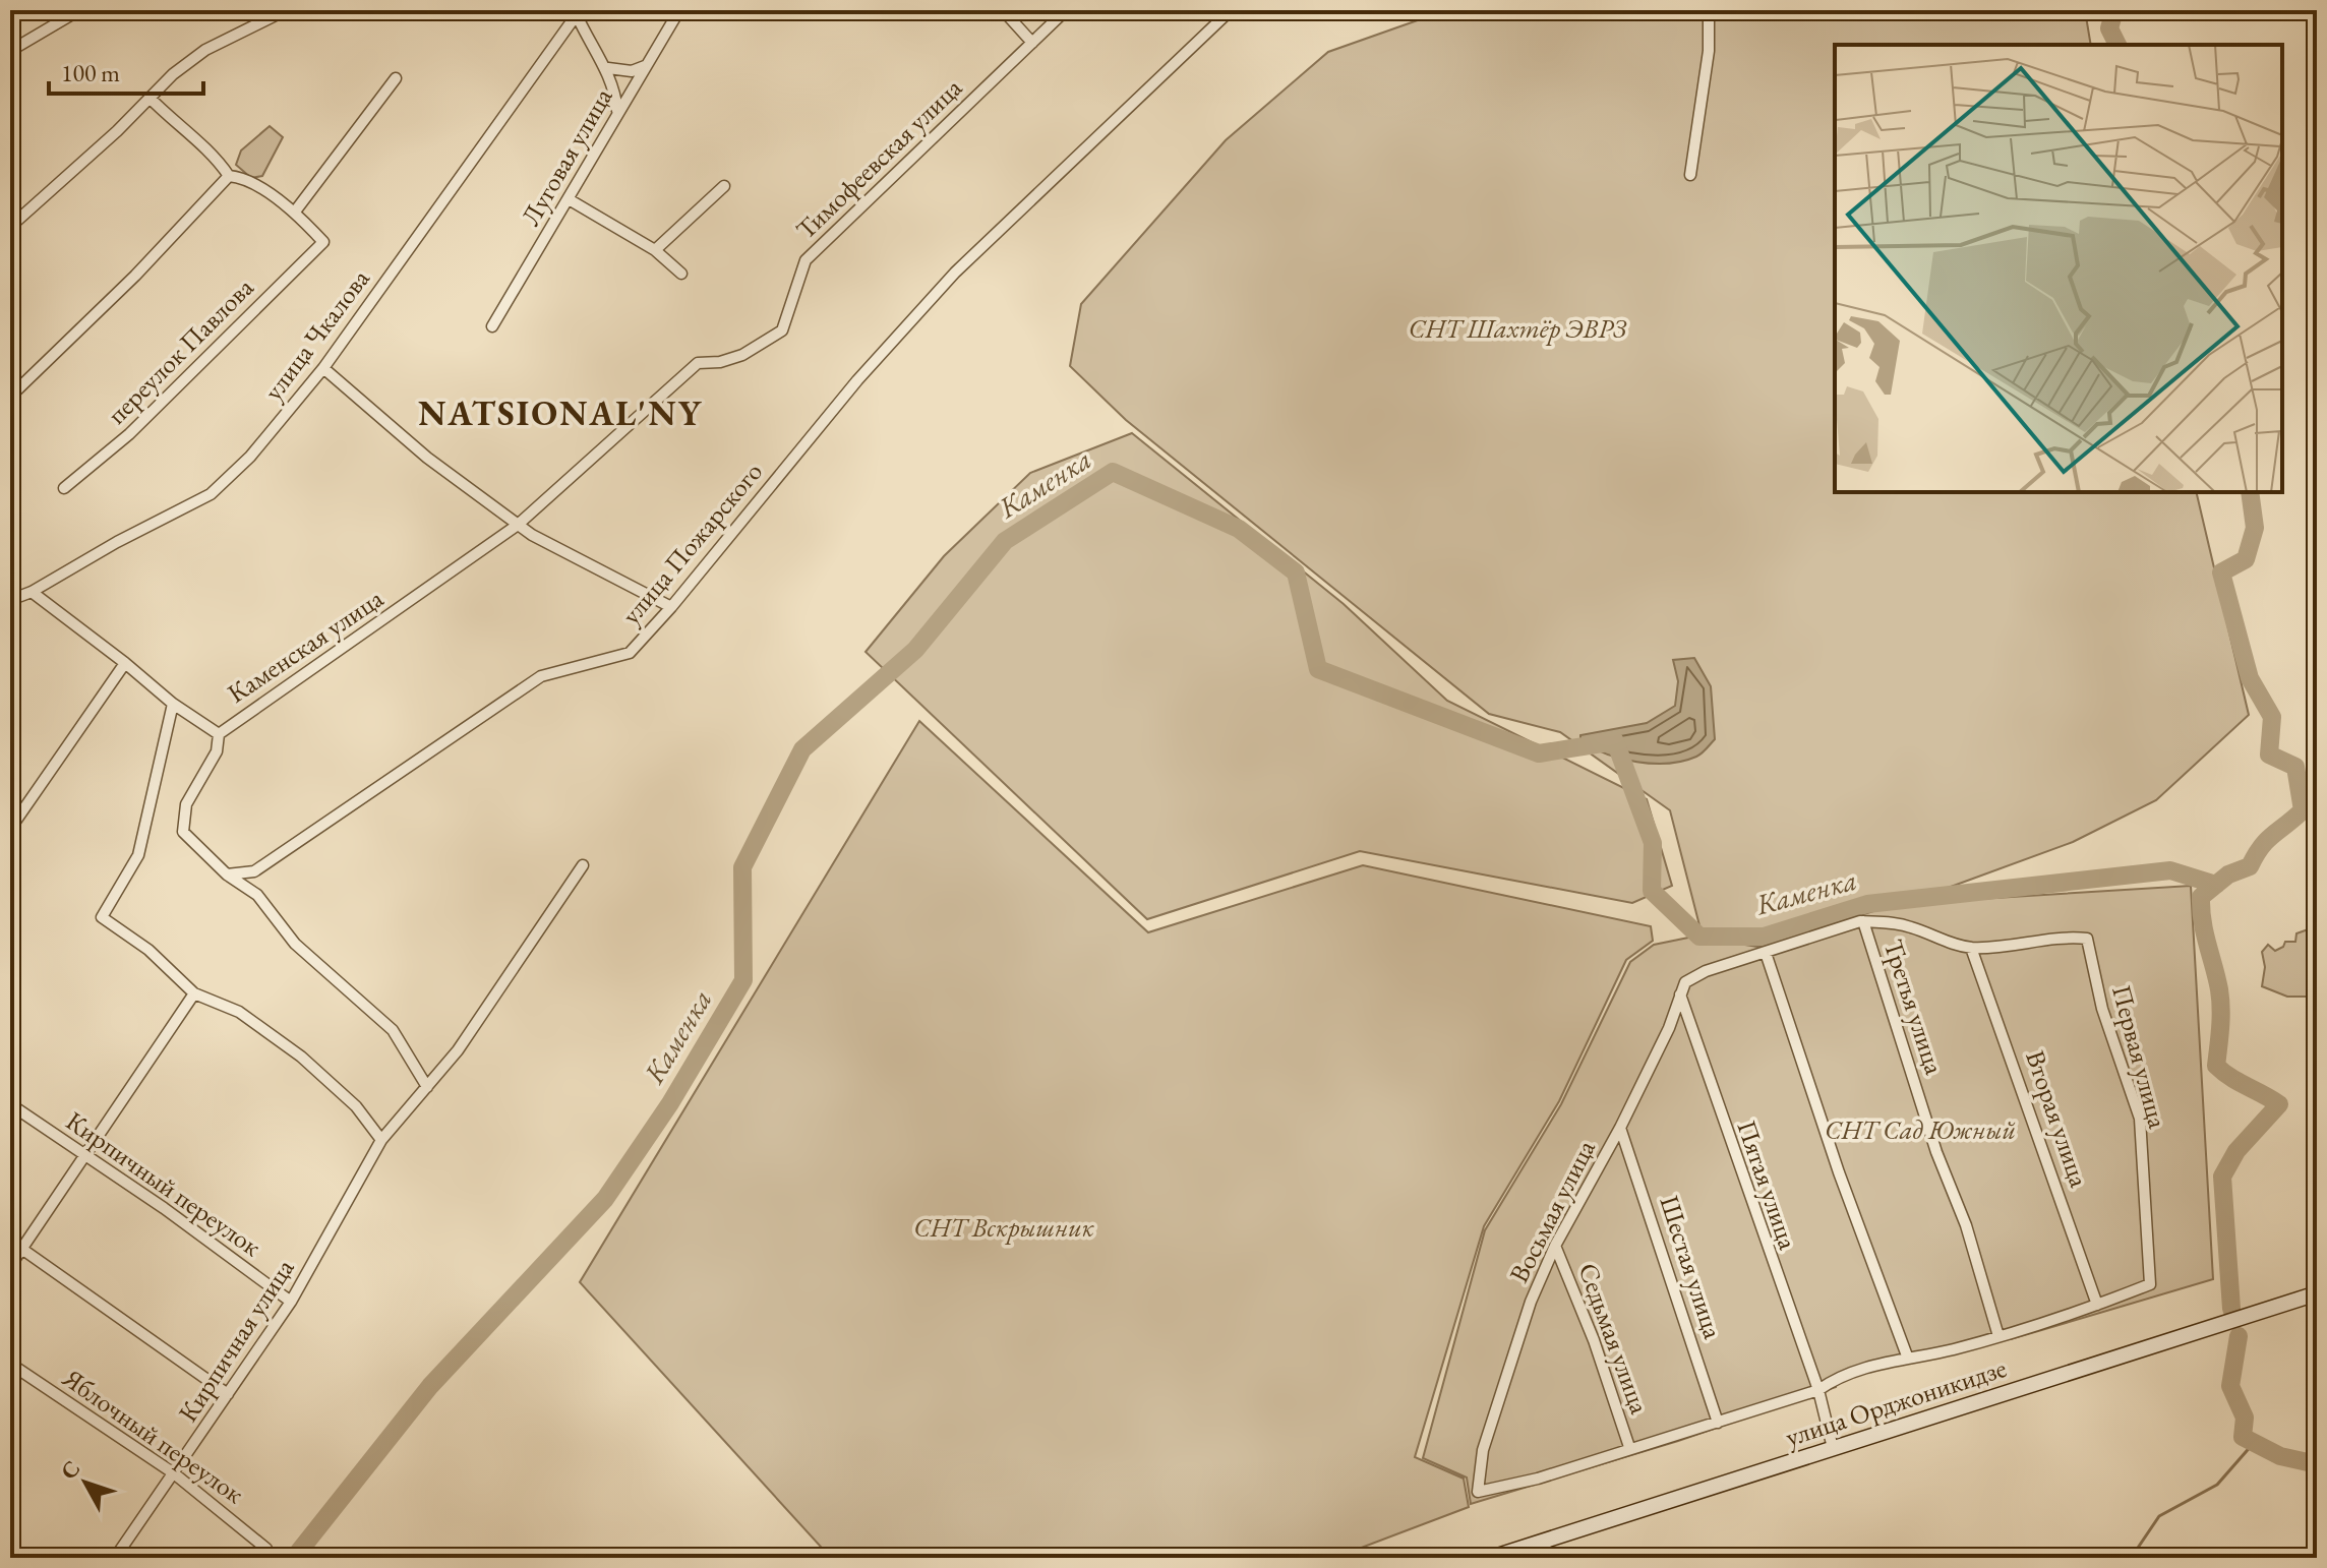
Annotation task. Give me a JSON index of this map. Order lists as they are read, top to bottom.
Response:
{
  "streets": {
    "main road": ["улица Орджоникидзе"],
    "street": [
      "Луговая улица",
      "Тимофеевская улица",
      "улица Чкалова",
      "переулок Павлова",
      "улица Пожарского",
      "Каменская улица",
      "Третья улица",
      "Первая улица",
      "Вторая улица",
      "Кирпичный переулок",
      "Пятая улица",
      "Восьмая улица",
      "Шестая улица",
      "Седьмая улица",
      "Кирпичная улица",
      "Яблочный переулок"
    ]
  },
  "crossings": [
    ["Тимофеевская улица", "Каменская улица"],
    ["улица Чкалова", "Каменская улица"],
    ["Первая улица", "Вторая улица"],
    ["Кирпичный переулок", "Кирпичная улица"],
    ["Пятая улица", "Восьмая улица"],
    ["Пятая улица", "улица Орджоникидзе"],
    ["Восьмая улица", "Шестая улица"],
    ["Восьмая улица", "Седьмая улица"],
    ["Кирпичная улица", "Яблочный переулок"]
  ],
  "districts": ["NATSIONAL'NY"],
  "water": ["Каменка"],
  "parks": ["СНТ Шахтёр ЭВРЗ", "СНТ Сад Южный", "СНТ Вскрышник"],
  "scale_bar": "100 m",
  "north": "top left"
}
